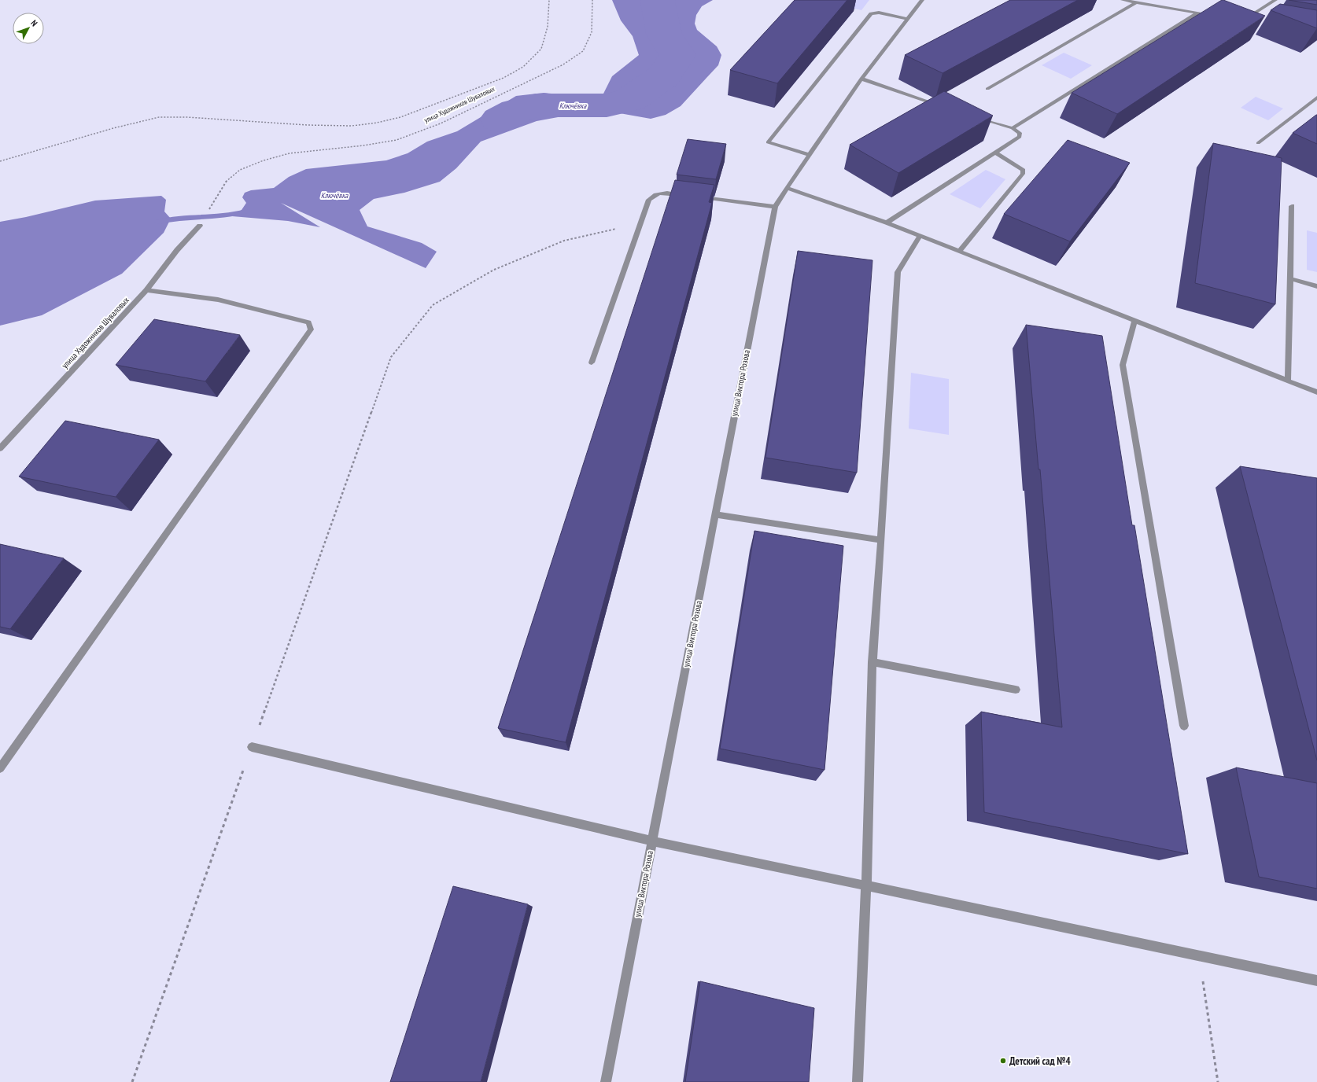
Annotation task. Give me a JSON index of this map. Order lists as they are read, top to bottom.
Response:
{
  "streets": {
    "street": ["улица Художников Шуваловых", "улица Виктора Розова"]
  },
  "water": ["Ключёвка"],
  "places": ["Детский сад №4"],
  "north": "top right"
}
